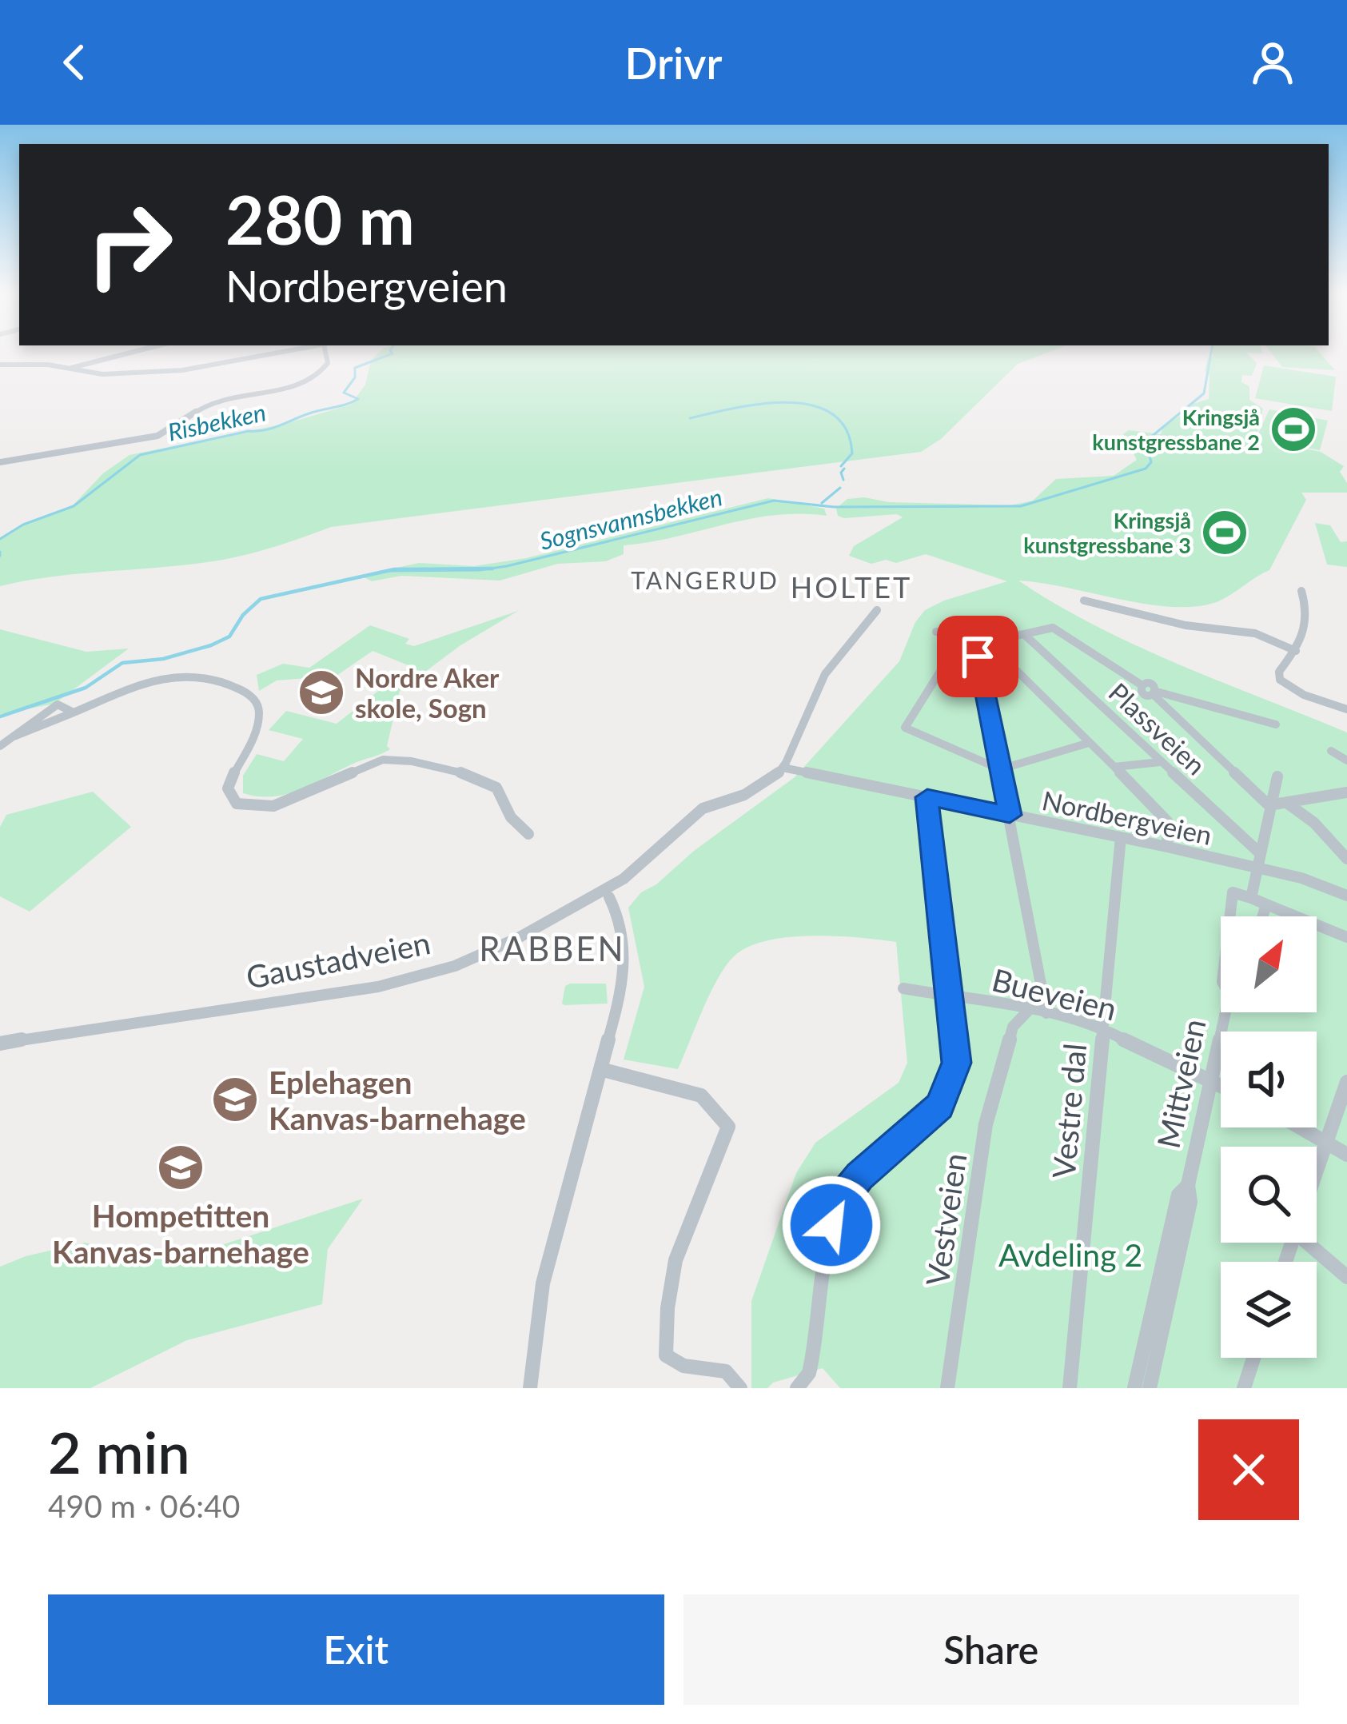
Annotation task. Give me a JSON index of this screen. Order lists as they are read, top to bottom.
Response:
{
  "streets": {
    "street": [
      "Plassveien",
      "Nordbergveien",
      "Gaustadveien",
      "Bueveien",
      "Mittveien",
      "Vestre dal",
      "Vestveien"
    ]
  },
  "crossings": [
    ["Nordbergveien", "Gaustadveien"],
    ["Nordbergveien", "Vestre dal"],
    ["Bueveien", "Mittveien"],
    ["Bueveien", "Vestre dal"],
    ["Bueveien", "Vestveien"]
  ],
  "districts": ["TANGERUD", "HOLTET", "RABBEN"],
  "water": ["Risbekken", "Sognsvannsbekken"],
  "parks": ["Avdeling 2"],
  "places": {
    "sports": ["Kringsjå kunstgressbane 2", "Kringsjå kunstgressbane 3"],
    "school or university": ["Nordre Aker skole, Sogn", "Eplehagen Kanvas-barnehage", "Hompetitten Kanvas-barnehage"]
  },
  "north": "top right",
  "page": {
    "header": "Drivr",
    "turn": ["280 m", "Nordbergveien"],
    "heading": ["2 min", "490 m · 06:40"],
    "buttons": ["Exit", "Share"]
  }
}
